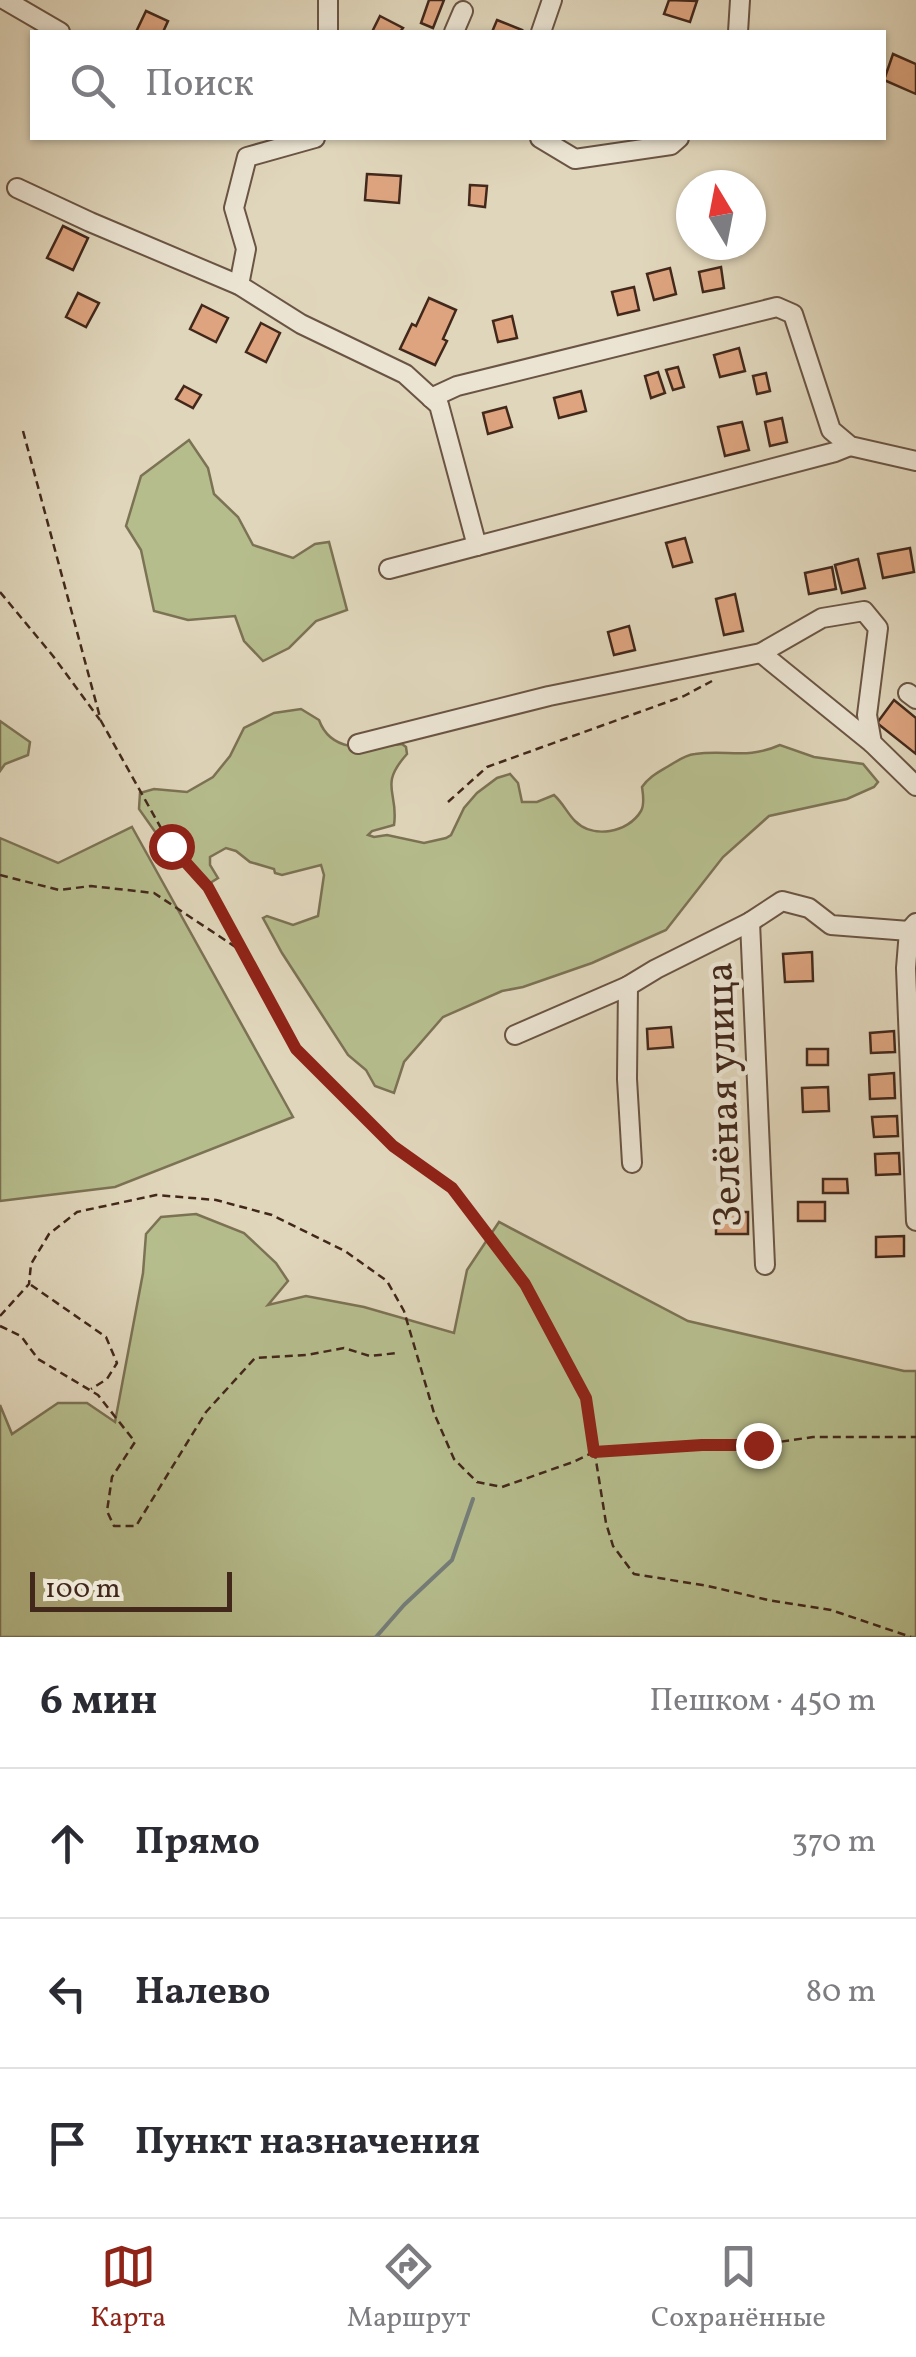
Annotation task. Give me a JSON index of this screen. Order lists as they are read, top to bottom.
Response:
{
  "streets": {
    "street": ["Зелёная улица"]
  },
  "scale_bar": "100 m",
  "north": "top",
  "page": {
    "search": "Поиск",
    "scale": "100 m",
    "heading": ["6 мин", "Пешком · 450 m"],
    "list": [
      ["Прямо", "370 m"],
      ["Налево", "80 m"],
      "Пункт назначения"
    ],
    "nav": ["Карта", "Маршрут", "Сохранённые"]
  }
}
